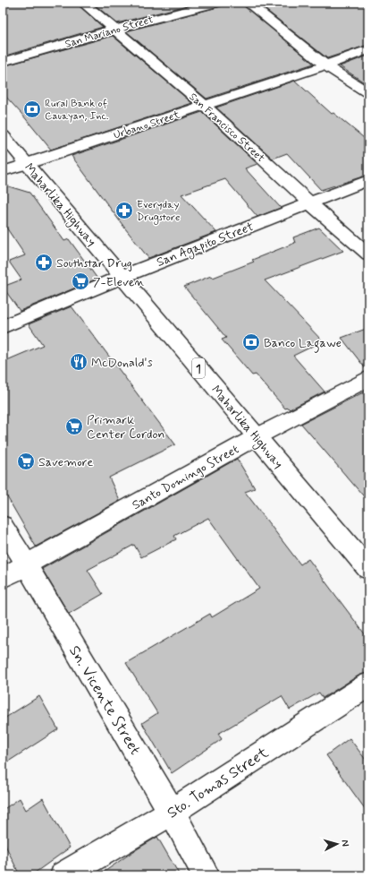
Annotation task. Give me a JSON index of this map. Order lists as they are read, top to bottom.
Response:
{
  "streets": {
    "main road": [
      "San Mariano Street",
      "Urbano Street",
      "San Francisco Street",
      "Maharlika Highway",
      "San Agapito Street",
      "1",
      "Santo Domingo Street",
      "Sn. Vicente Street",
      "Sto. Tomas Street"
    ]
  },
  "crossings": [
    ["San Mariano Street", "San Francisco Street"],
    ["Urbano Street", "San Francisco Street"],
    ["Urbano Street", "Maharlika Highway"],
    ["San Francisco Street", "San Agapito Street"],
    ["Maharlika Highway", "San Agapito Street"],
    ["Maharlika Highway", "Santo Domingo Street"],
    ["Santo Domingo Street", "Sn. Vicente Street"],
    ["Sn. Vicente Street", "Sto. Tomas Street"]
  ],
  "places": {
    "bank": ["Rural Bank of Cauayan, Inc.", "Banco Lagawe"],
    "pharmacy": ["Everyday Drugstore", "Southstar Drug"],
    "supermarket": ["7-Eleven", "Primark Center Cordon", "Savemore"],
    "restaurant": ["McDonald's"]
  },
  "north": "right"
}
